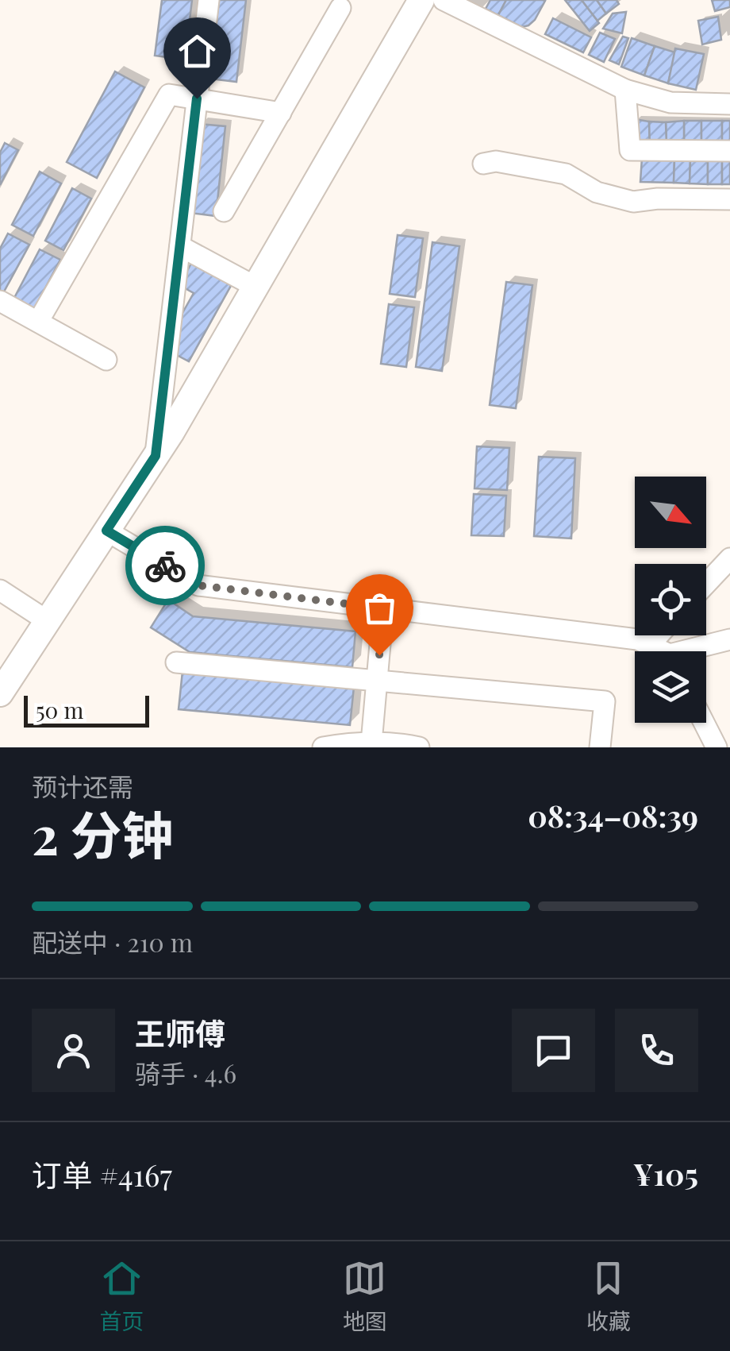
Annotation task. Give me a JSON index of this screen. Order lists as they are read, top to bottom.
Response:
{
  "scale_bar": "50 m",
  "north": "bottom right",
  "page": {
    "scale": "50 m",
    "heading": ["2 分钟", "预计还需", "08:34–08:39"],
    "panel": [
      "王师傅",
      "骑手 · 4.6",
      "订单 #4167",
      "¥105"
    ],
    "bar": "配送中 · 210 m",
    "tabs": ["首页", "地图", "收藏"]
  }
}
